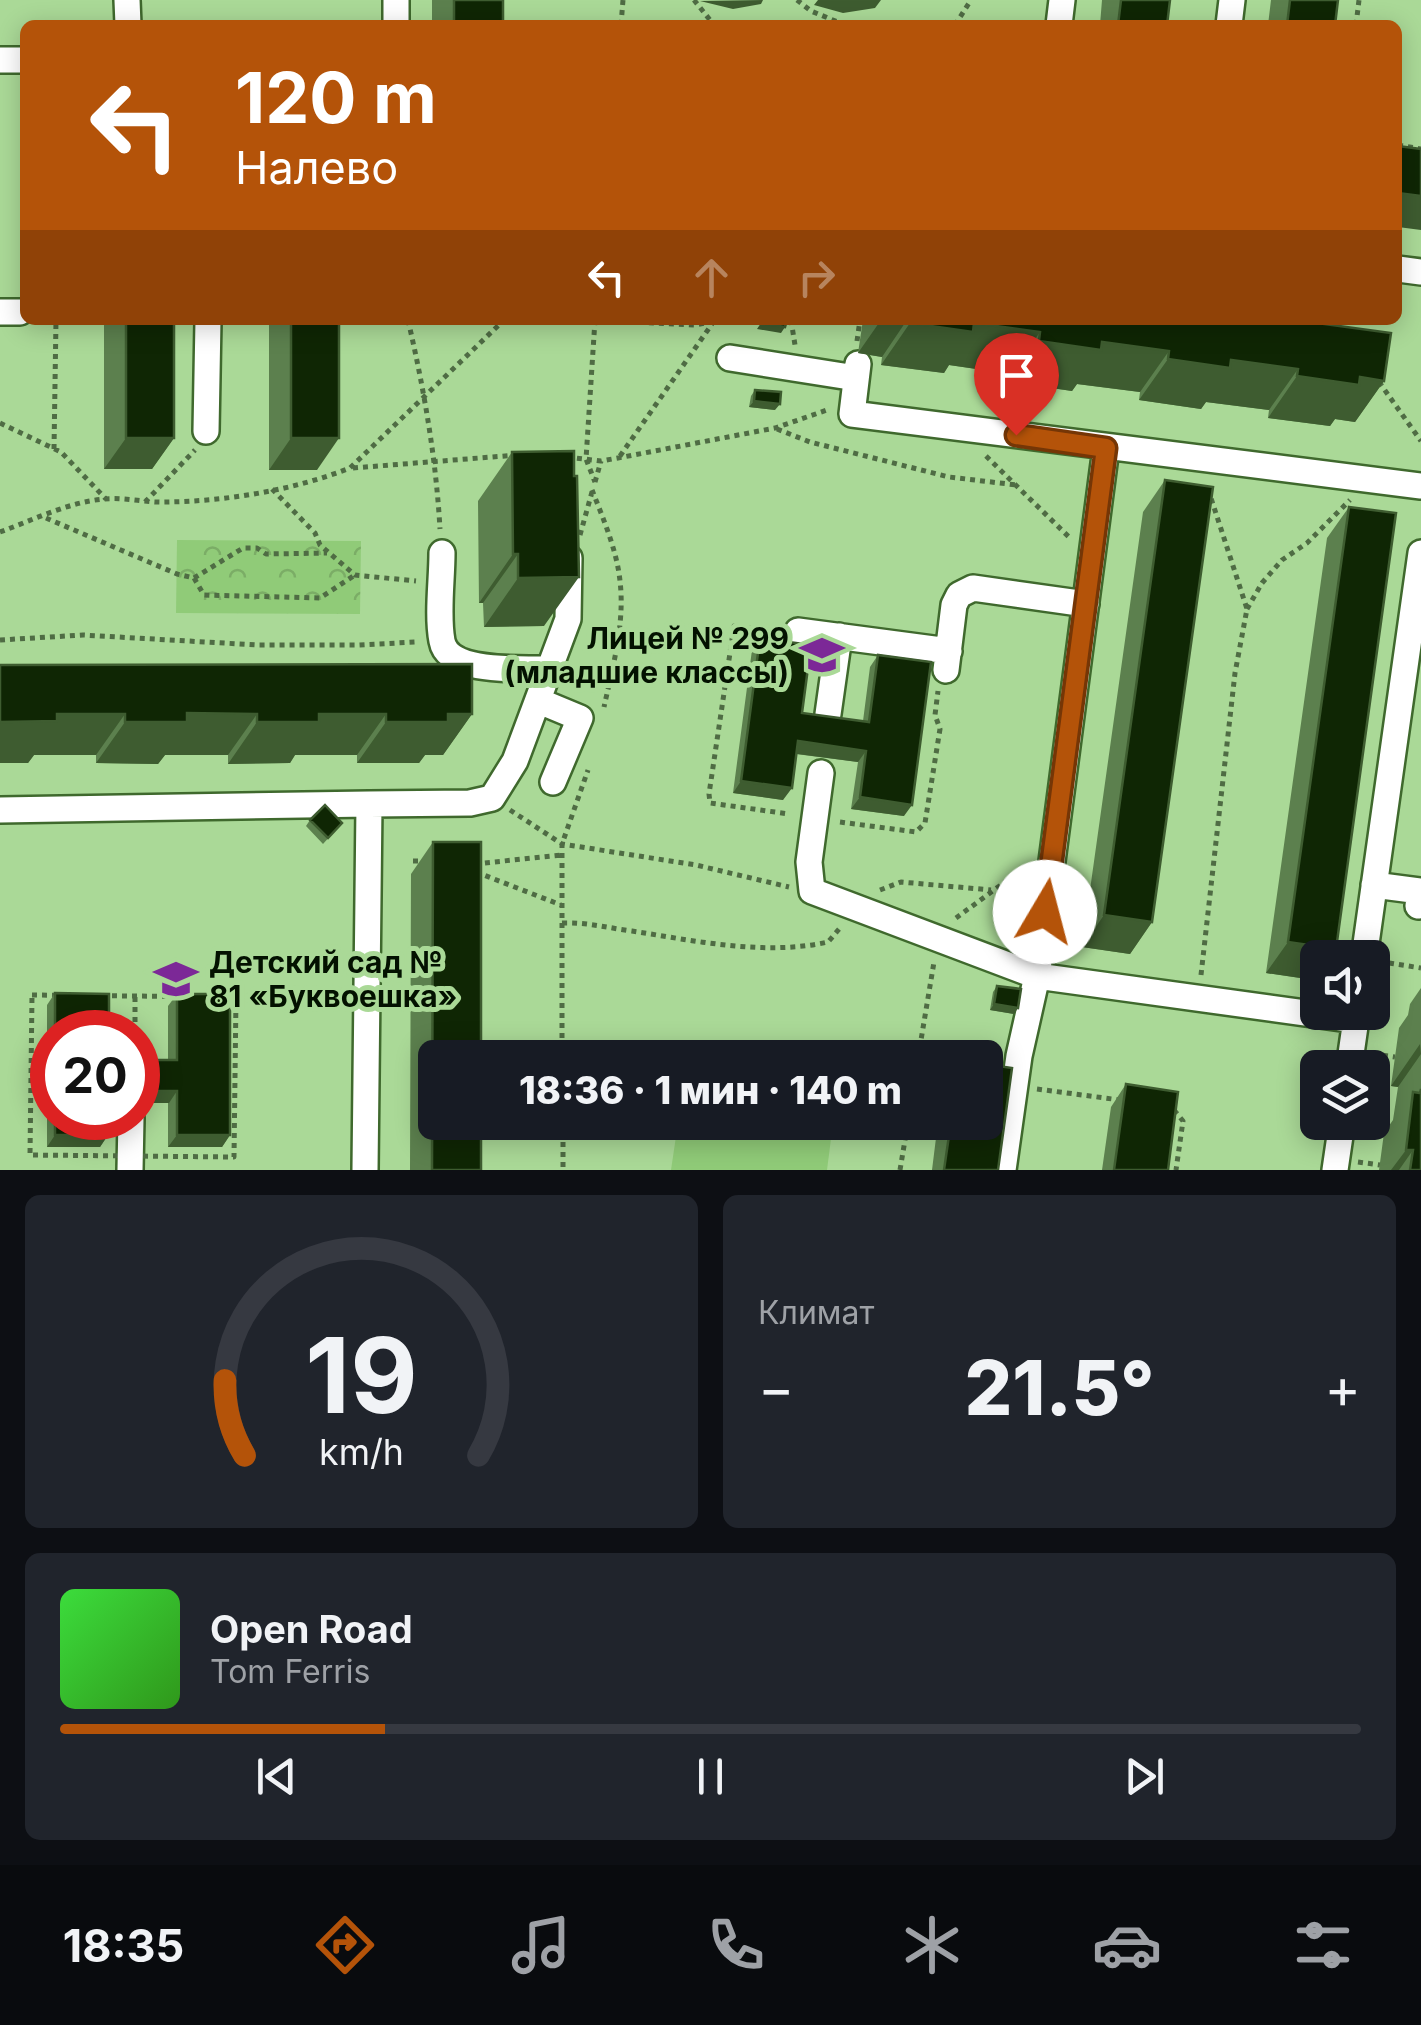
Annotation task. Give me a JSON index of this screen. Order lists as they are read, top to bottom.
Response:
{
  "places": {
    "school or university": ["Лицей № 299 (младшие классы)", "Детский сад № 81 «Буквоешка»"]
  },
  "page": {
    "turn": ["120 m", "Налево"],
    "limit": "20",
    "trip": "18:36 · 1 мин · 140 m",
    "tile": "Климат",
    "heat": ["−", "21.5°", "+"],
    "song": ["Open Road", "Tom Ferris"],
    "tabs": "18:35",
    "gauge": ["19", "km/h"]
  }
}
